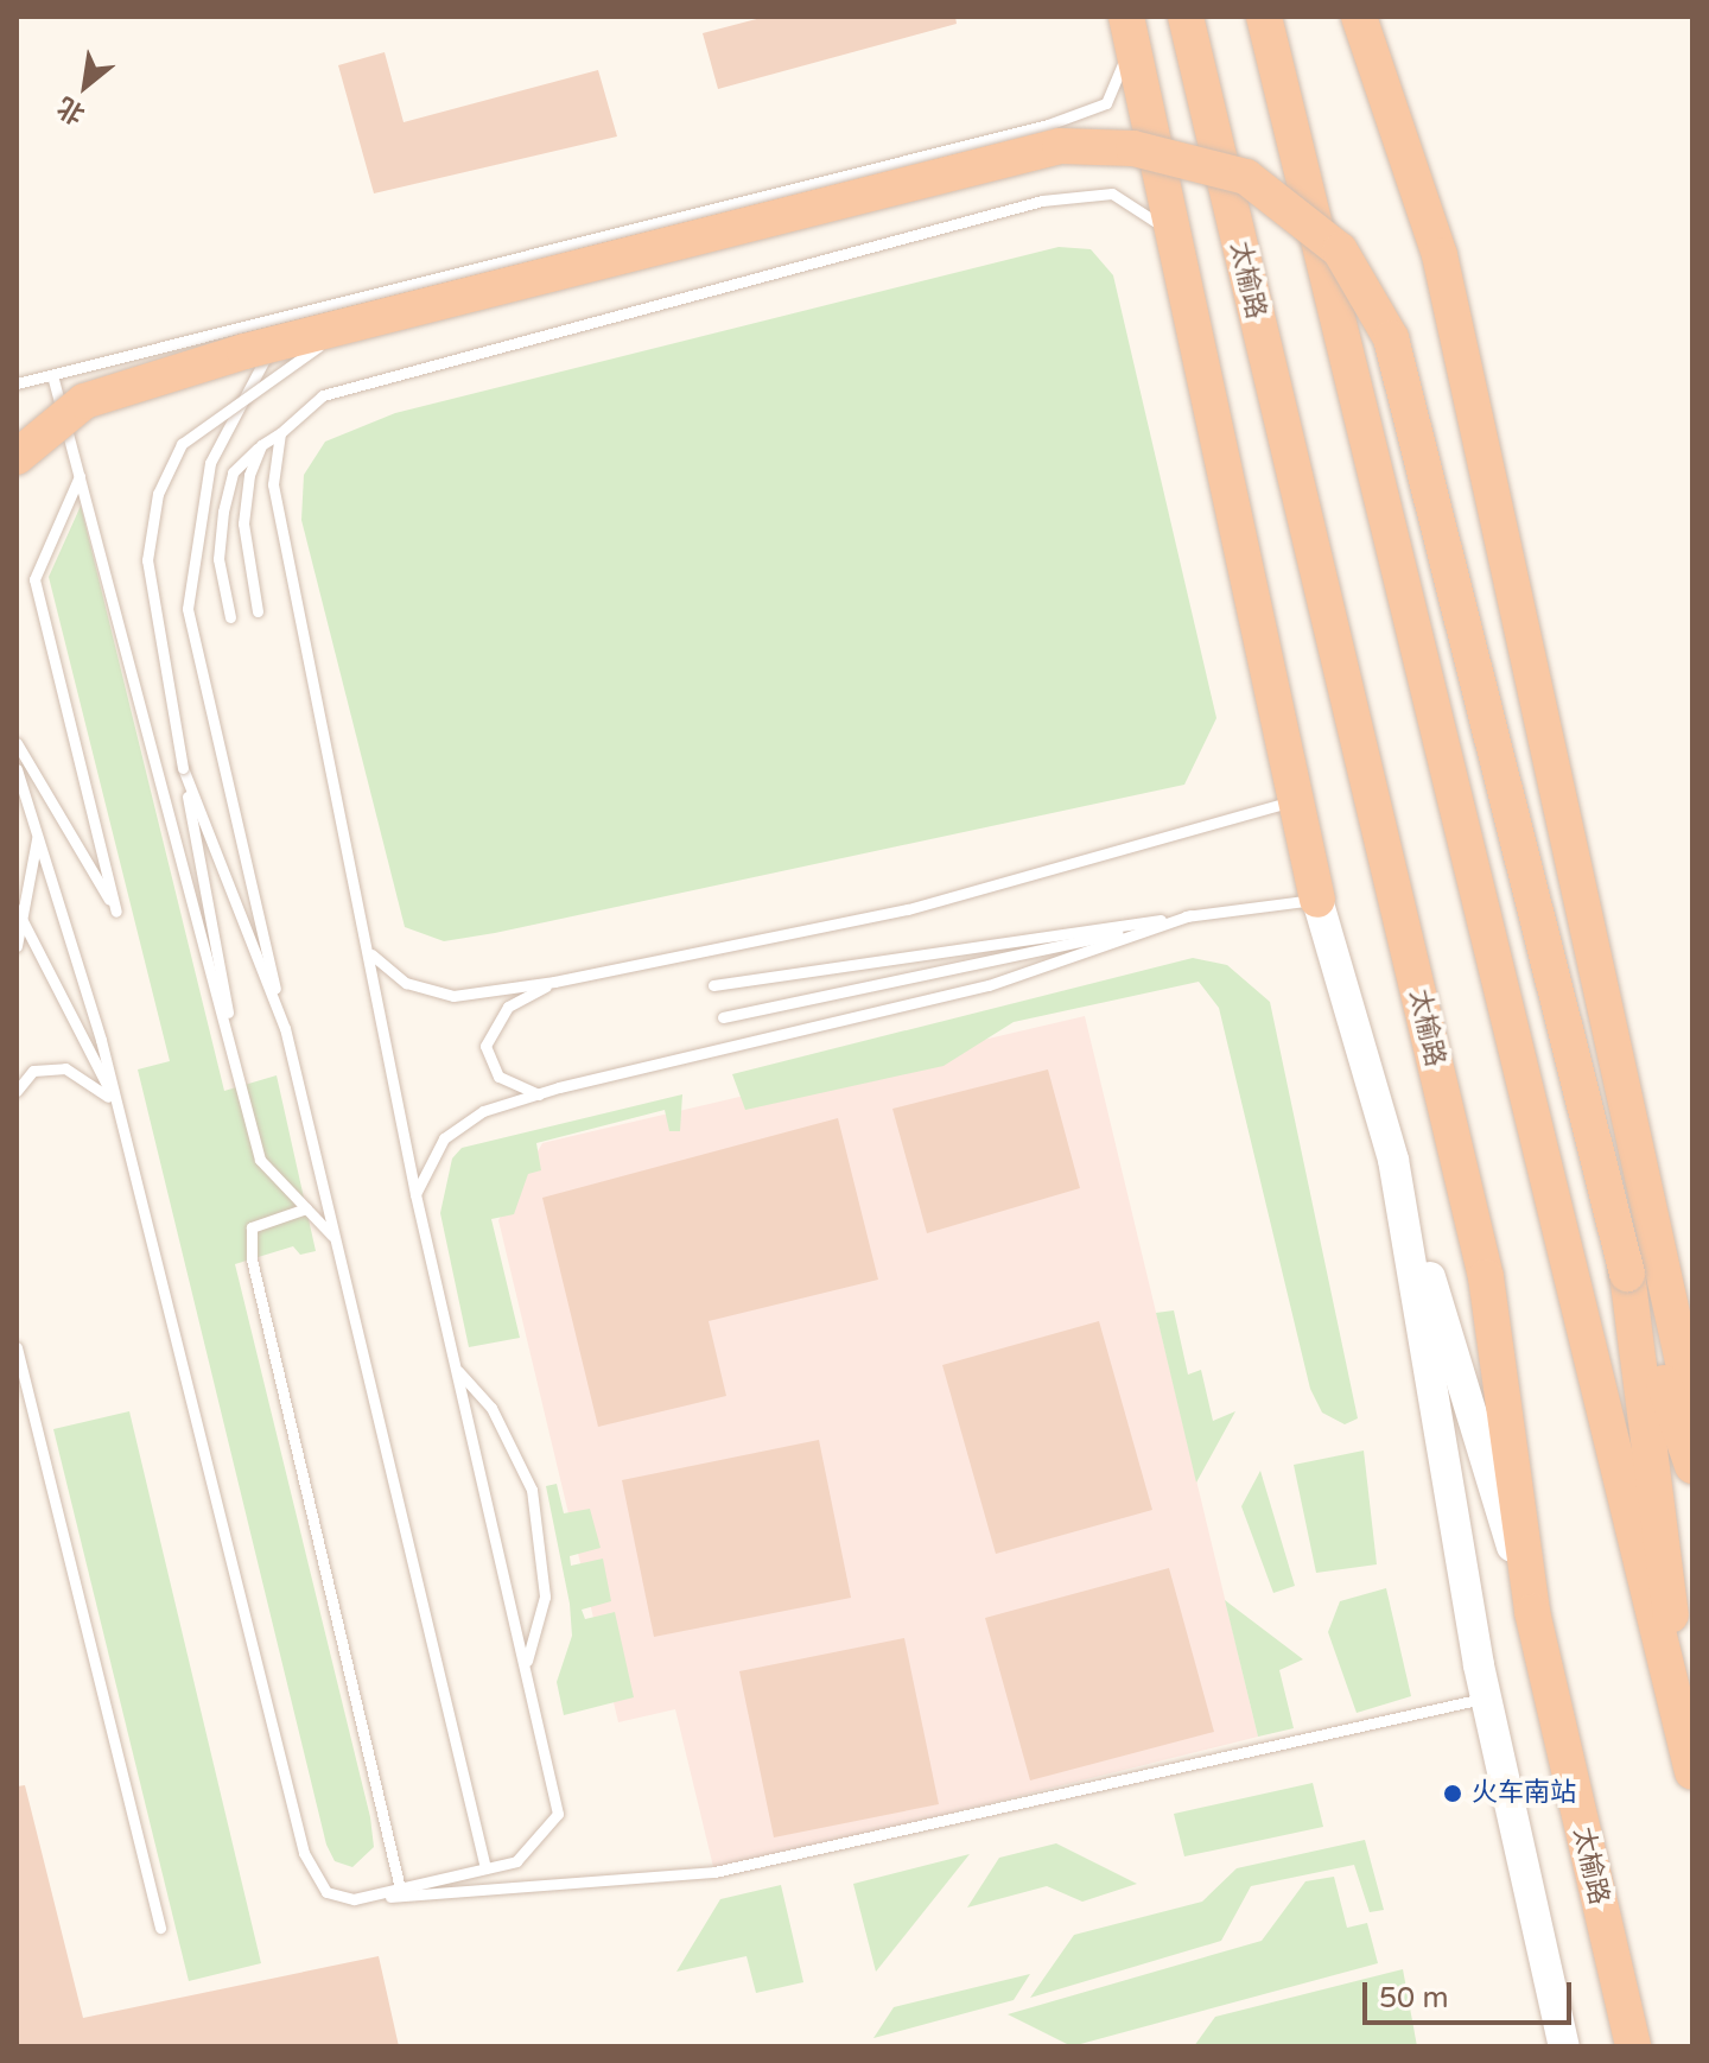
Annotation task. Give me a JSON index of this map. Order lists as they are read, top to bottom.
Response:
{
  "streets": {
    "highway": ["太榆路"]
  },
  "places": ["火车南站"],
  "scale_bar": "50 m",
  "north": "bottom left"
}
